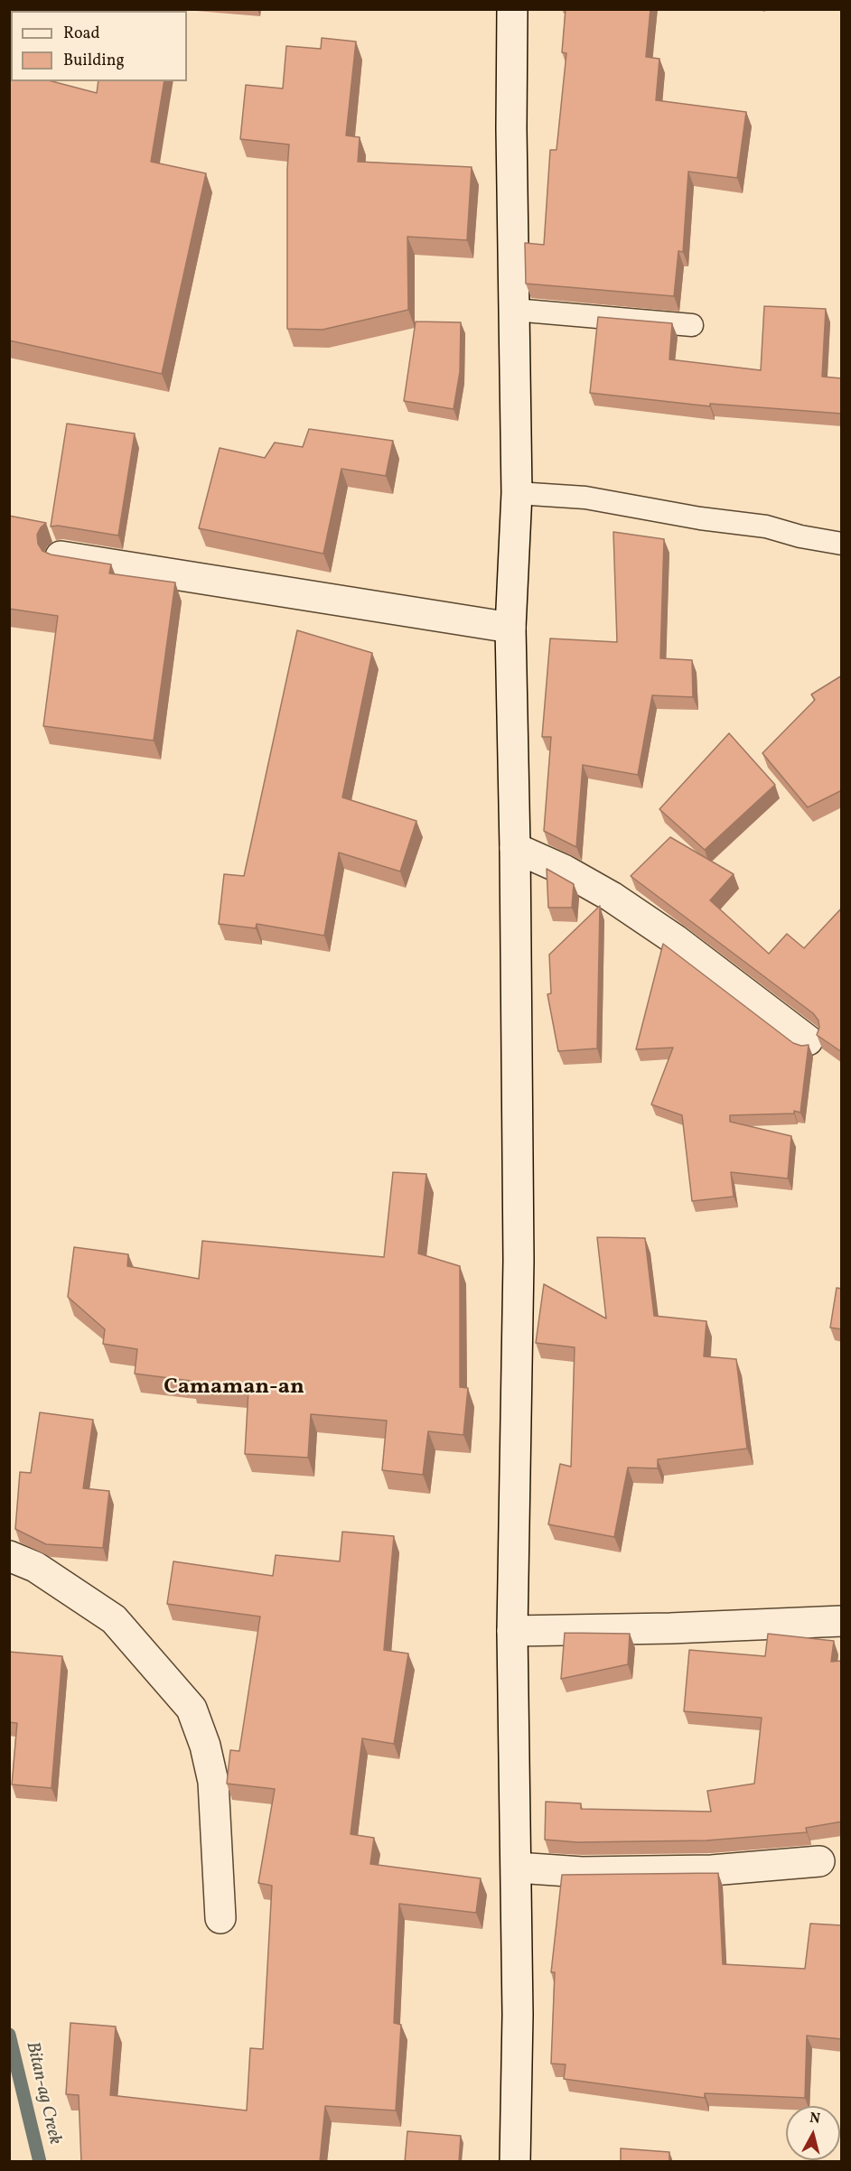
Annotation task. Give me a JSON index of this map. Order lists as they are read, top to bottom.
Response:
{
  "districts": ["Camaman-an"],
  "water": ["Bitan-ag Creek"],
  "legend": ["Road", "Building"],
  "north": "top"
}
